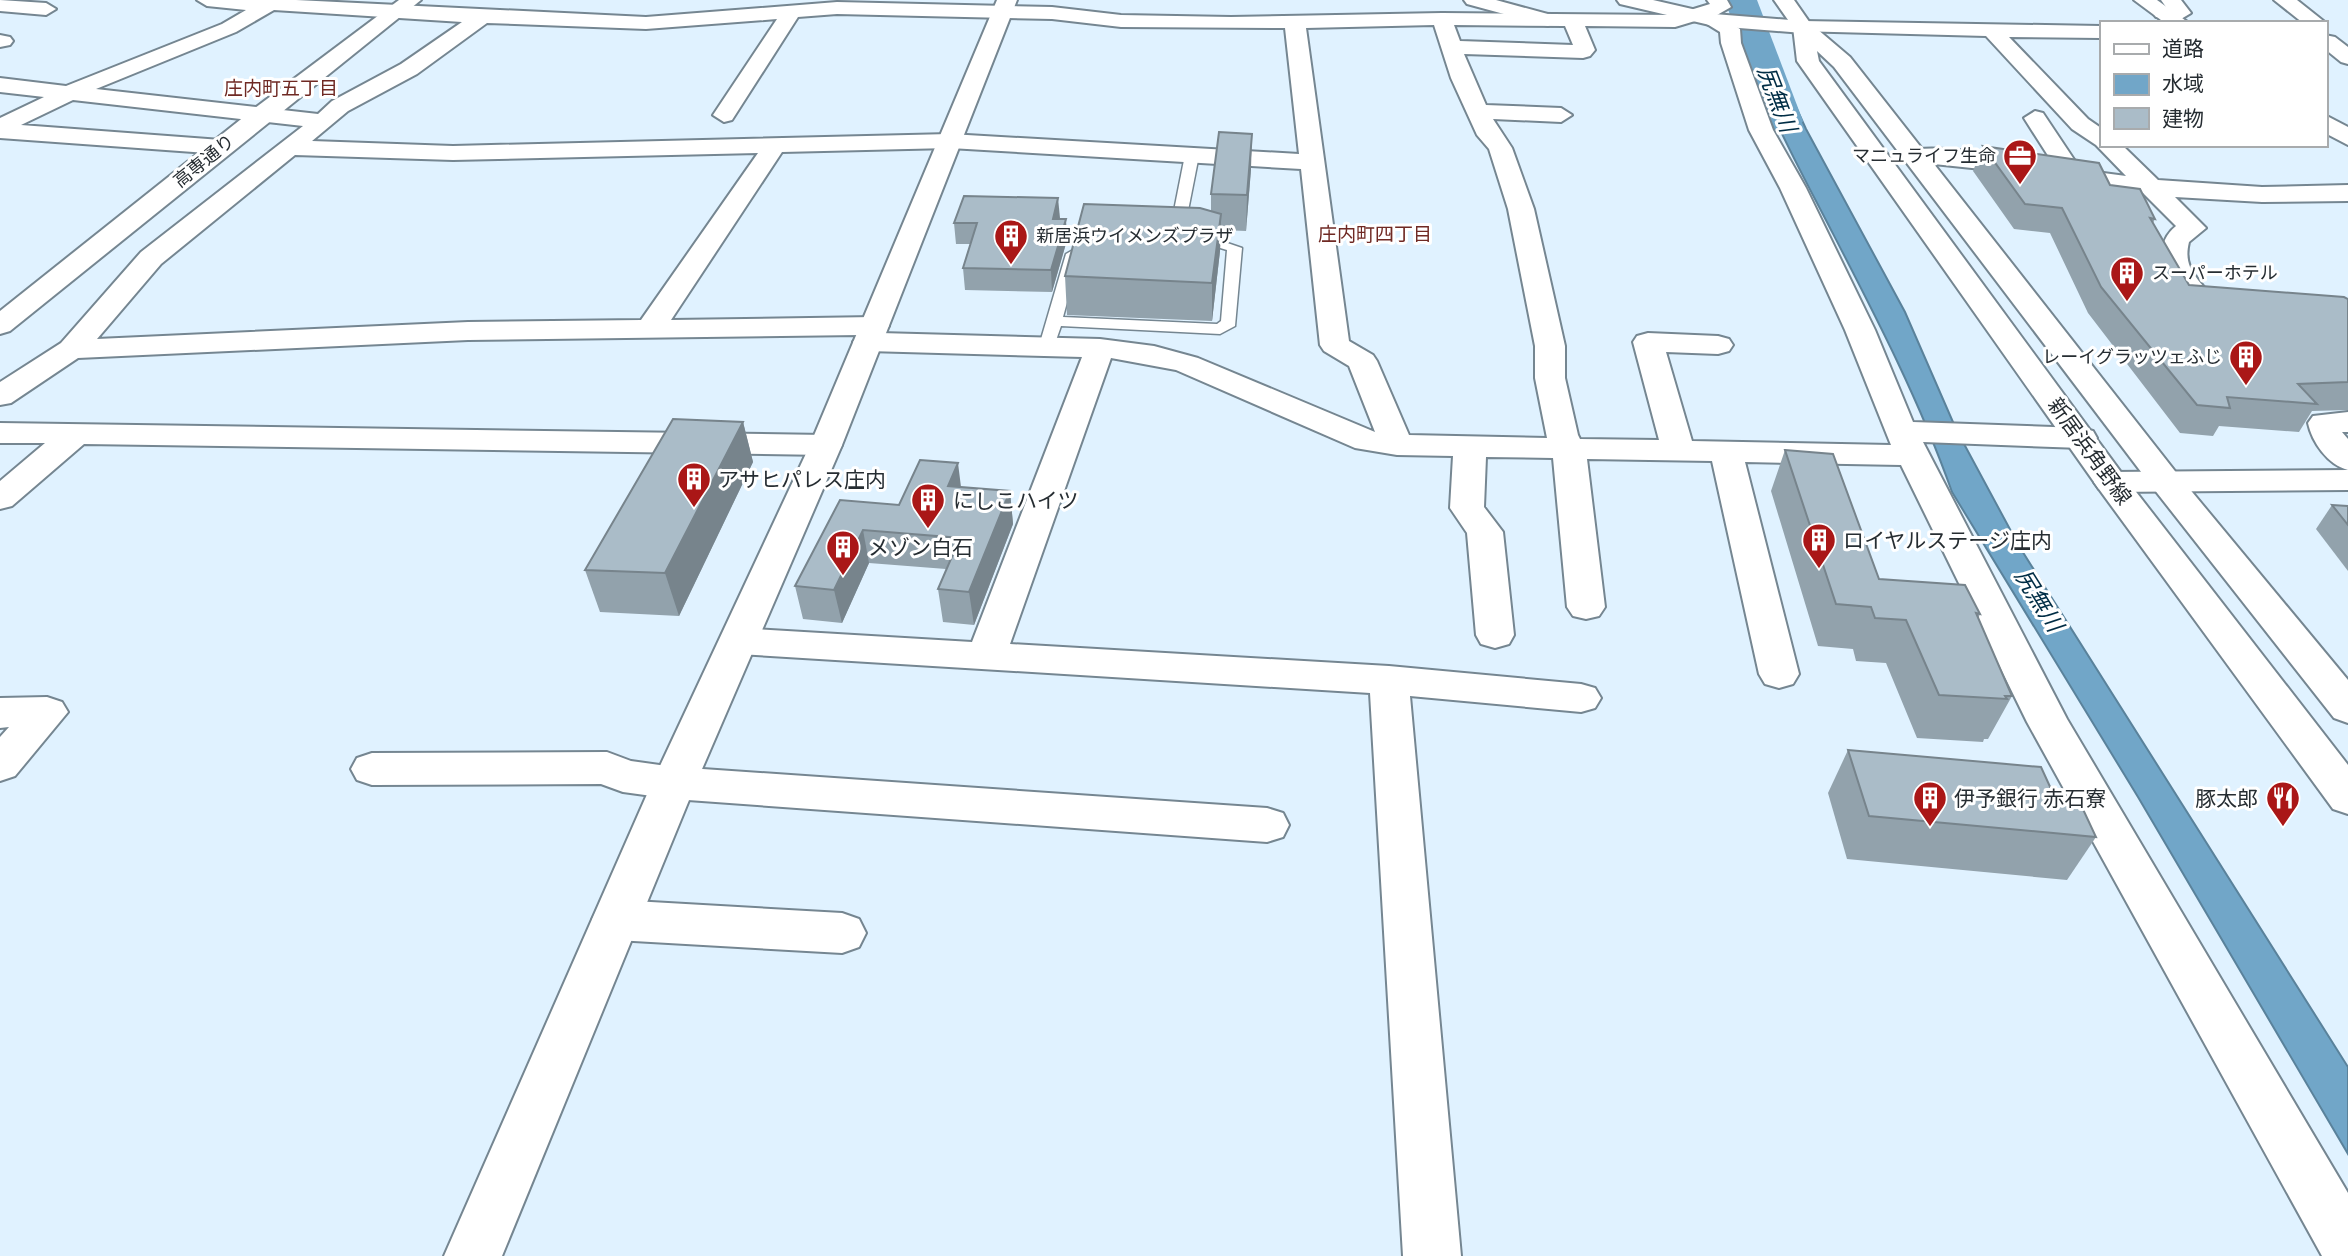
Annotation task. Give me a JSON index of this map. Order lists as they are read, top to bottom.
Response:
{
  "streets": {
    "street": ["高専通り", "新居浜角野線"]
  },
  "districts": ["庄内町五丁目", "庄内町四丁目"],
  "water": ["尻無川"],
  "places": {
    "office": ["マニュライフ生命"],
    "building": [
      "新居浜ウイメンズプラザ",
      "スーパーホテル",
      "レーイグラッツェふじ",
      "アサヒパレス庄内",
      "にしこハイツ",
      "ロイヤルステージ庄内",
      "メゾン白石",
      "伊予銀行 赤石寮"
    ],
    "restaurant": ["豚太郎"]
  },
  "legend": ["道路", "水域", "建物"]
}
